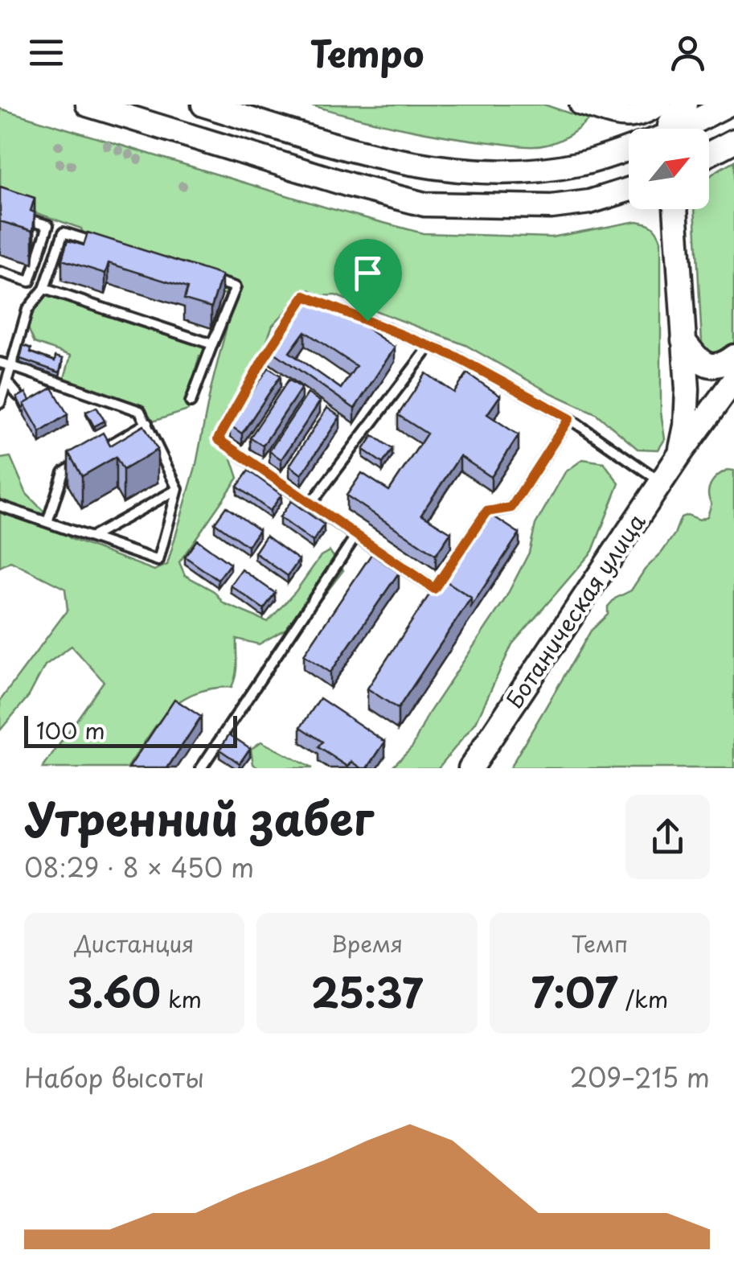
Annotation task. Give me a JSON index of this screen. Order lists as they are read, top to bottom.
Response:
{
  "streets": {
    "main road": ["Ботаническая улица"]
  },
  "scale_bar": "100 m",
  "north": "top right",
  "page": {
    "header": "Tempo",
    "scale": "100 m",
    "heading": ["Утренний забег", "08:29 · 8 × 450 m"],
    "stats": [
      ["Дистанция", "3.60 km"],
      ["Время", "25:37"],
      ["Темп", "7:07 /km"]
    ],
    "chart": ["Набор высоты", "209–215 m"]
  }
}
